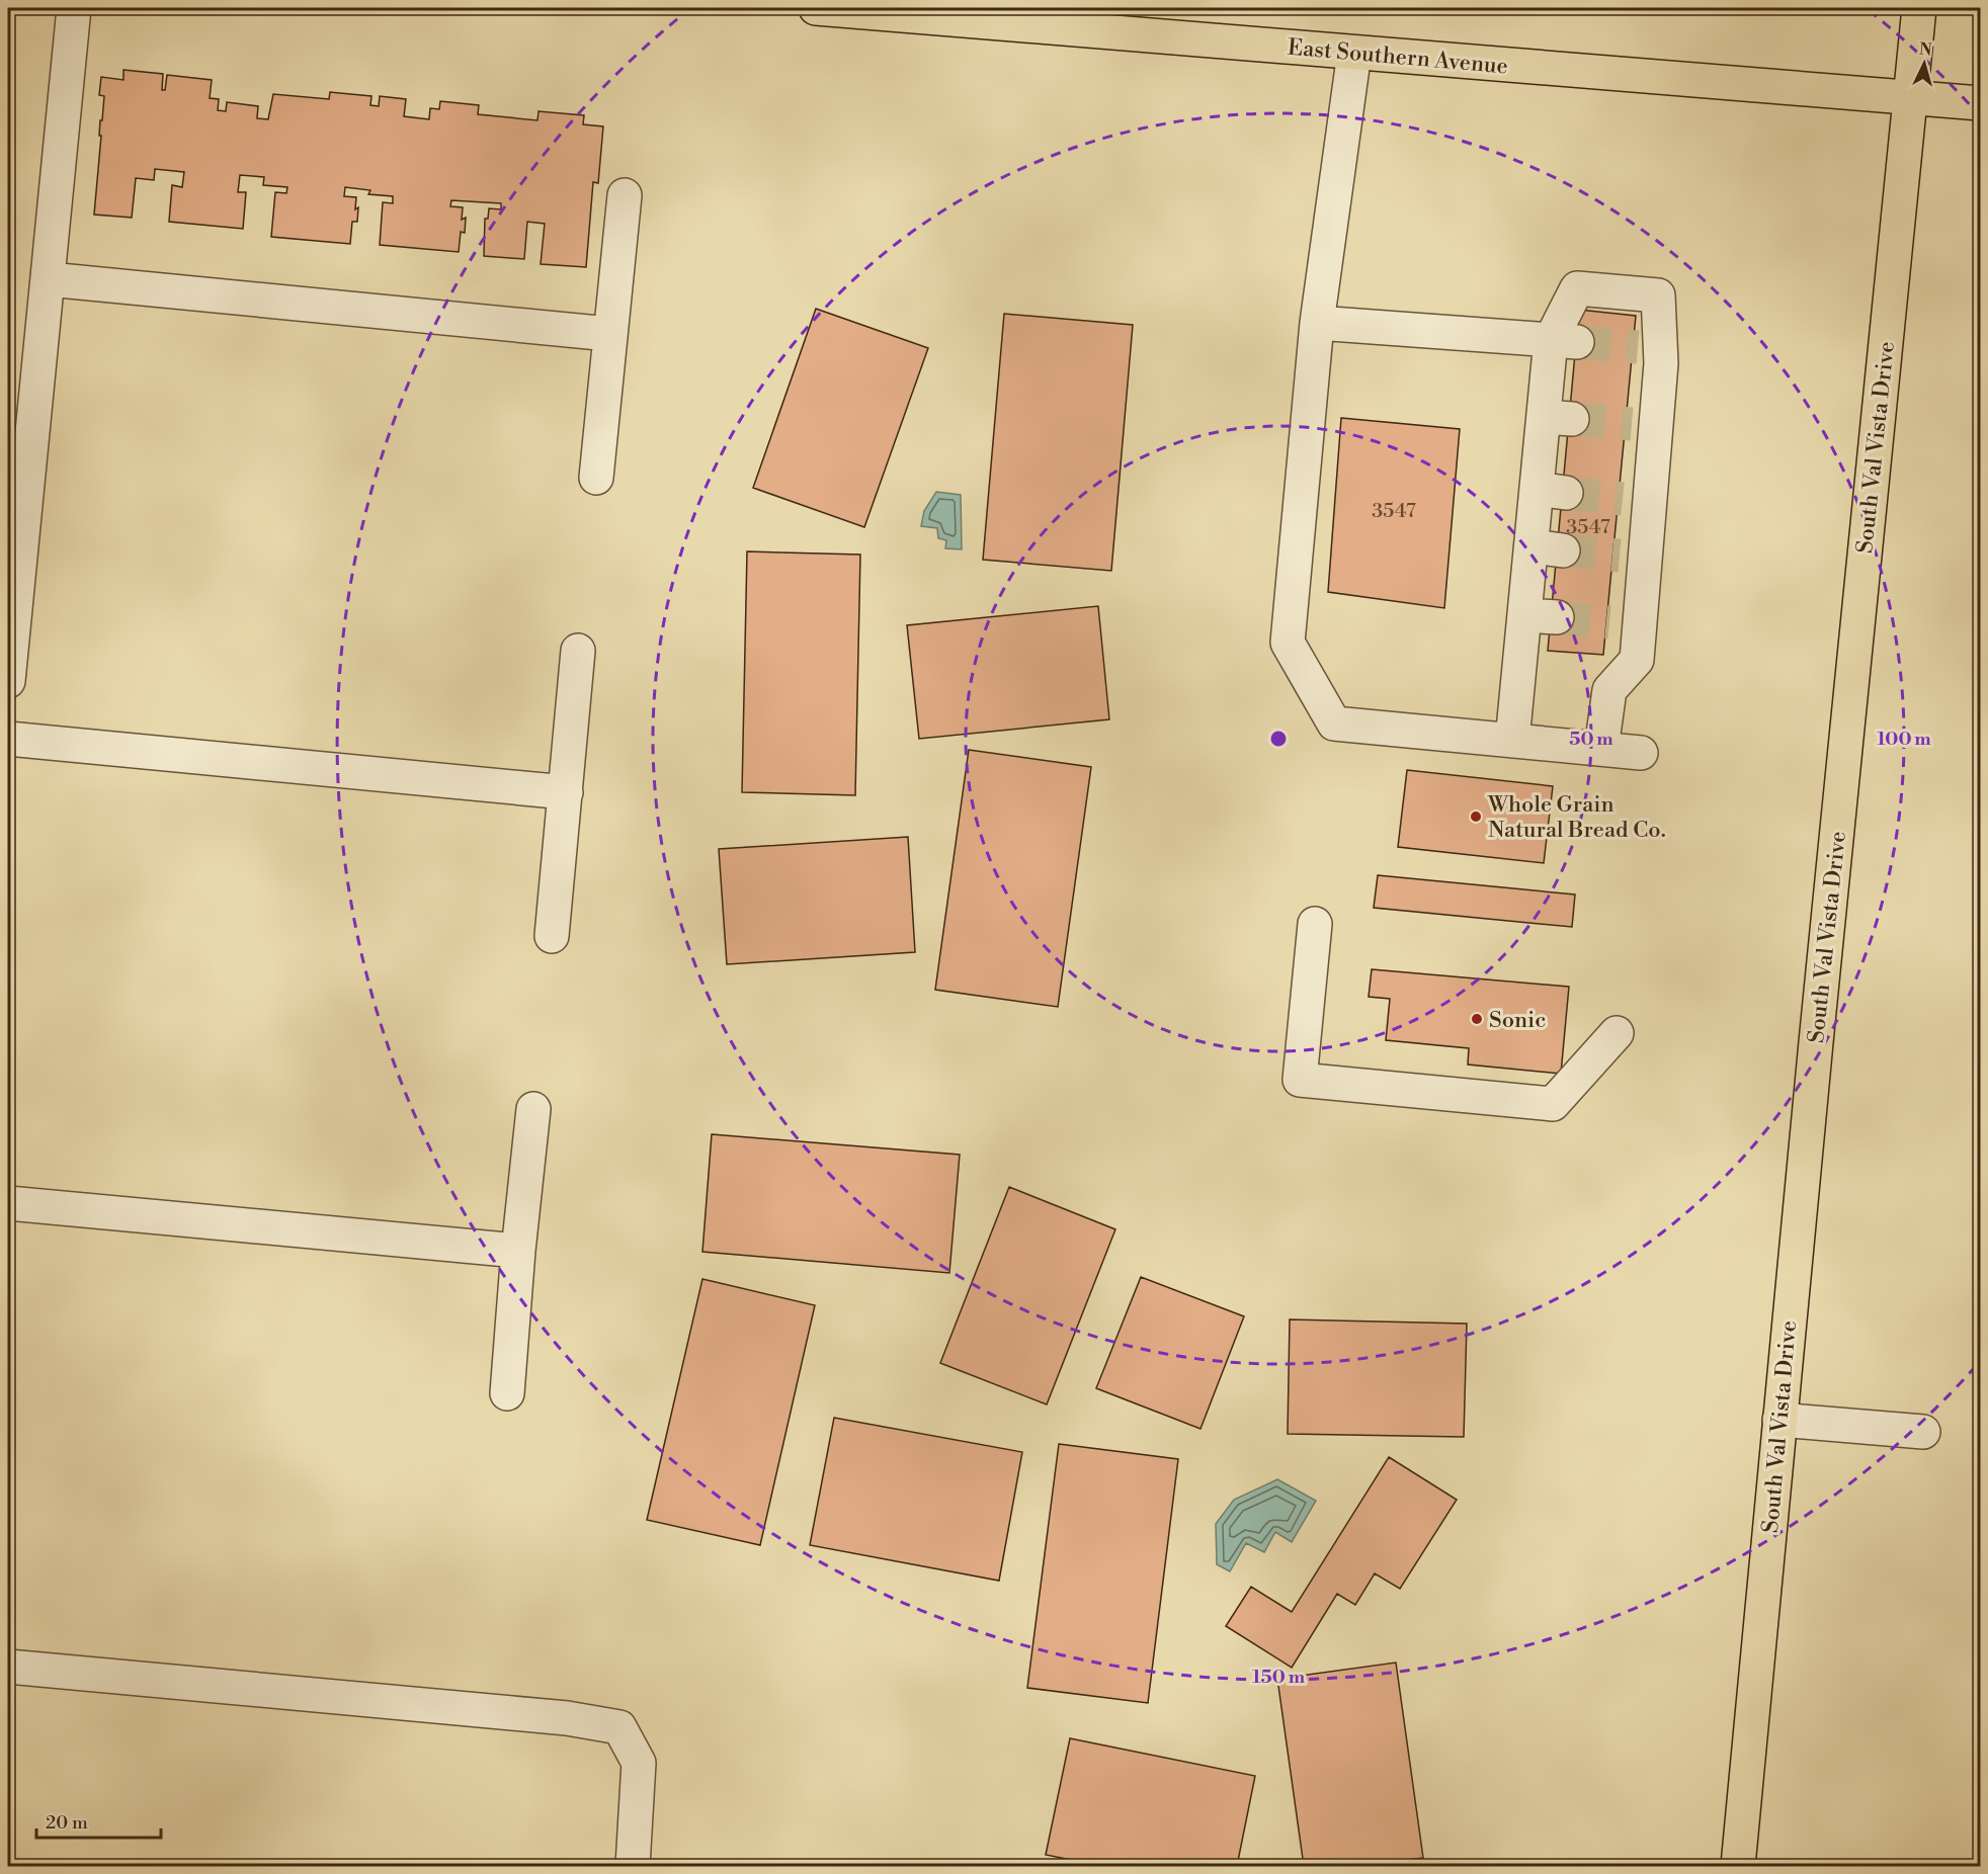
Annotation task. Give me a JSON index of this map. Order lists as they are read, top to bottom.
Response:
{
  "streets": {
    "main road": ["East Southern Avenue", "South Val Vista Drive"]
  },
  "crossings": [
    ["East Southern Avenue", "South Val Vista Drive"]
  ],
  "places": ["Whole Grain Natural Bread Co.", "Sonic"],
  "house_numbers": ["3547", "3547"],
  "scale_bar": "20 m",
  "north": "top",
  "rings": ["50 m", "100 m", "150 m"]
}
